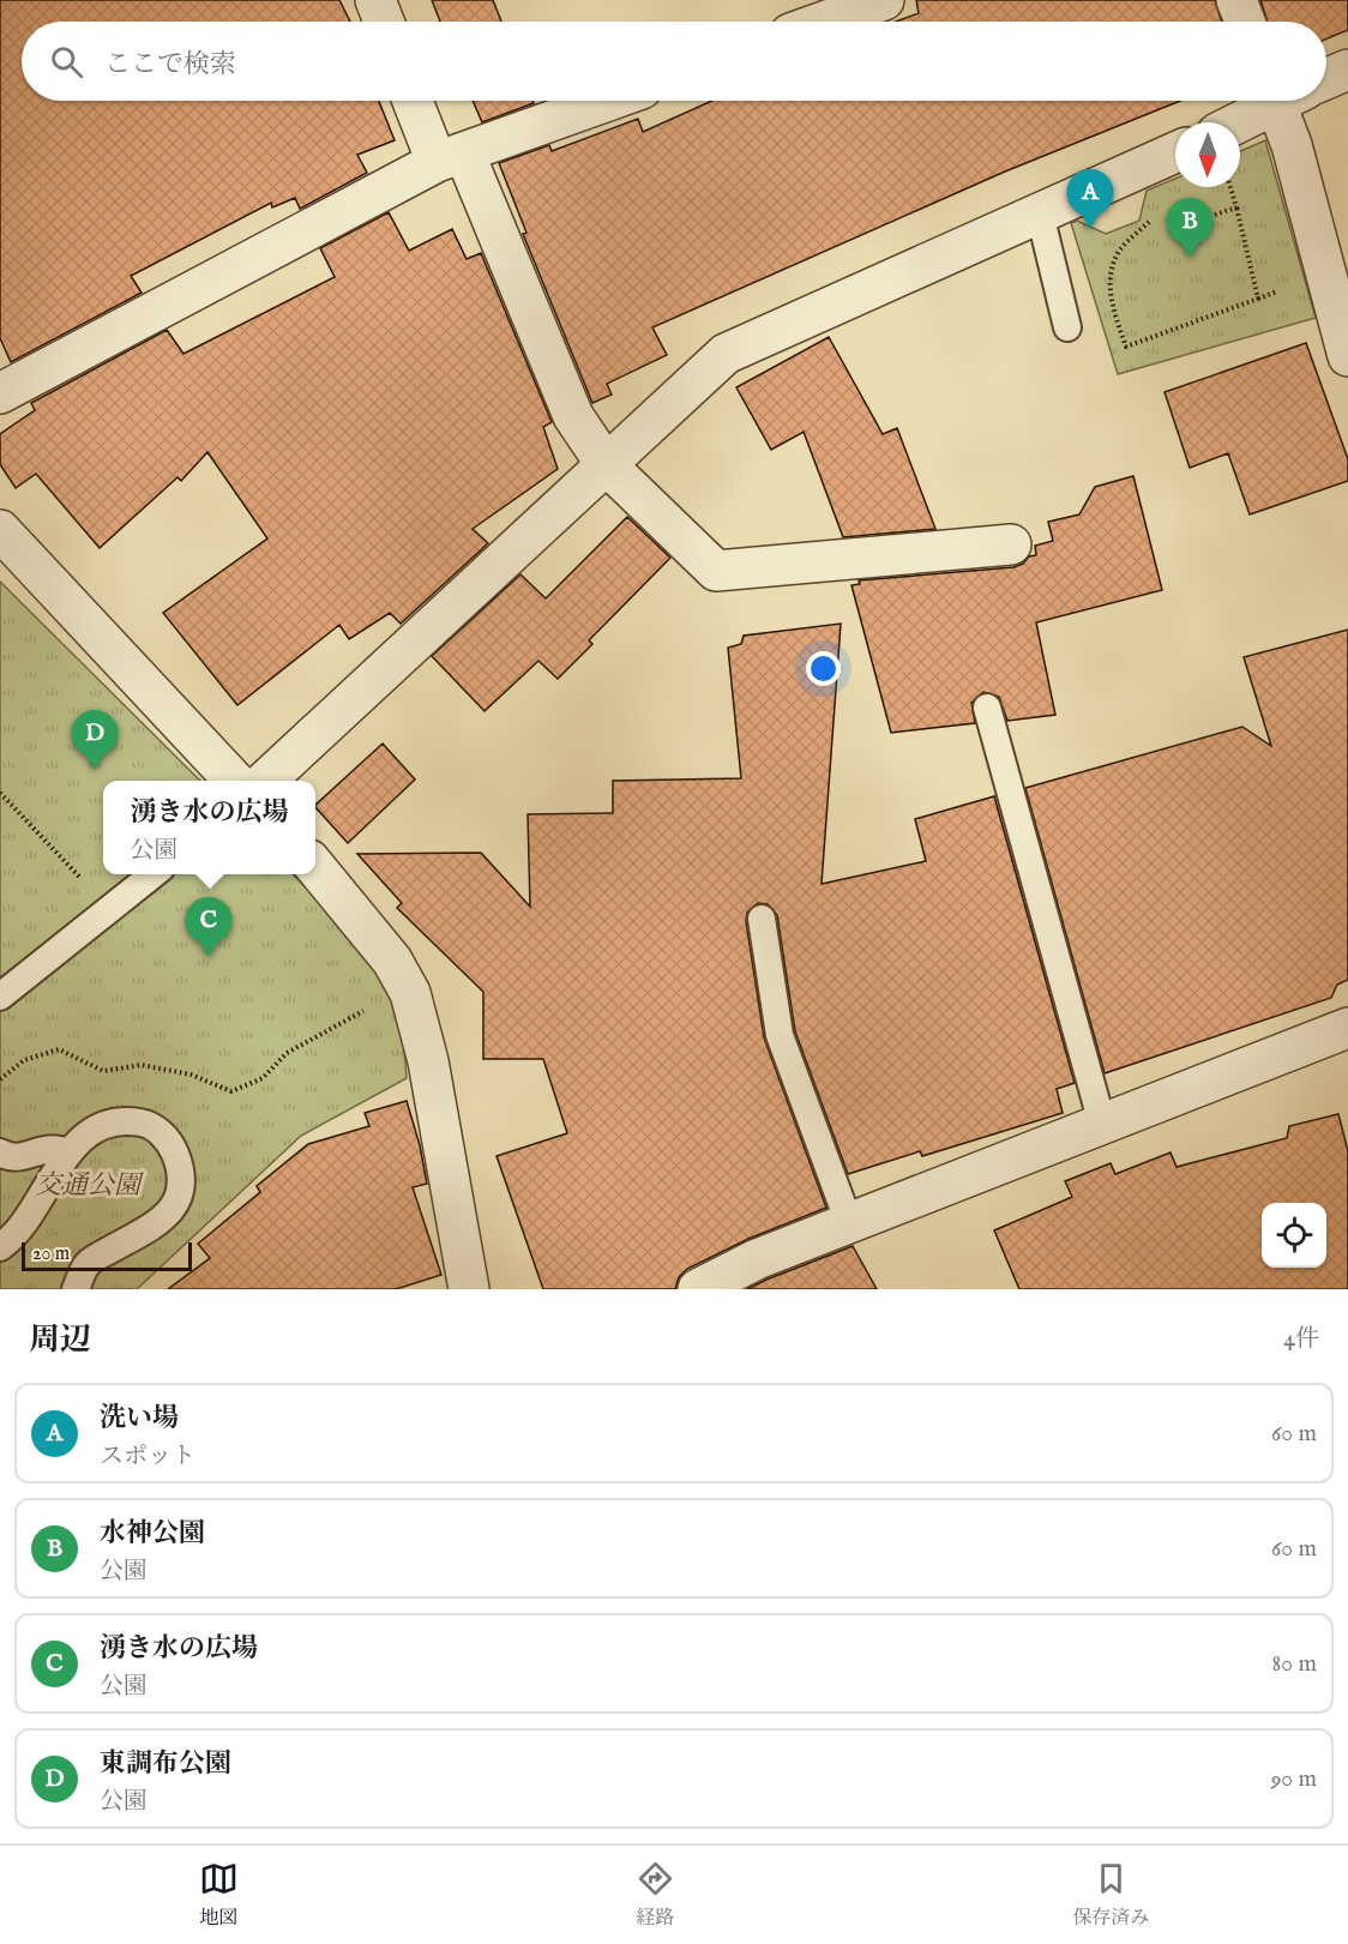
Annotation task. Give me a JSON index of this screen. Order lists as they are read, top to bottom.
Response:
{
  "parks": ["交通公園"],
  "scale_bar": "20 m",
  "north": "bottom",
  "page": {
    "search": "ここで検索",
    "pins": [
      "A",
      "B",
      "D",
      "C"
    ],
    "popup": ["湧き水の広場", "公園"],
    "scale": "20 m",
    "heading": ["周辺", "4件"],
    "list": [
      {
        "mark": "A",
        "name": "洗い場",
        "note": "スポット",
        "value": "60 m"
      },
      {
        "mark": "B",
        "name": "水神公園",
        "note": "公園",
        "value": "60 m"
      },
      {
        "mark": "C",
        "name": "湧き水の広場",
        "note": "公園",
        "value": "80 m"
      },
      {
        "mark": "D",
        "name": "東調布公園",
        "note": "公園",
        "value": "90 m"
      }
    ],
    "nav": ["地図", "経路", "保存済み"]
  }
}
